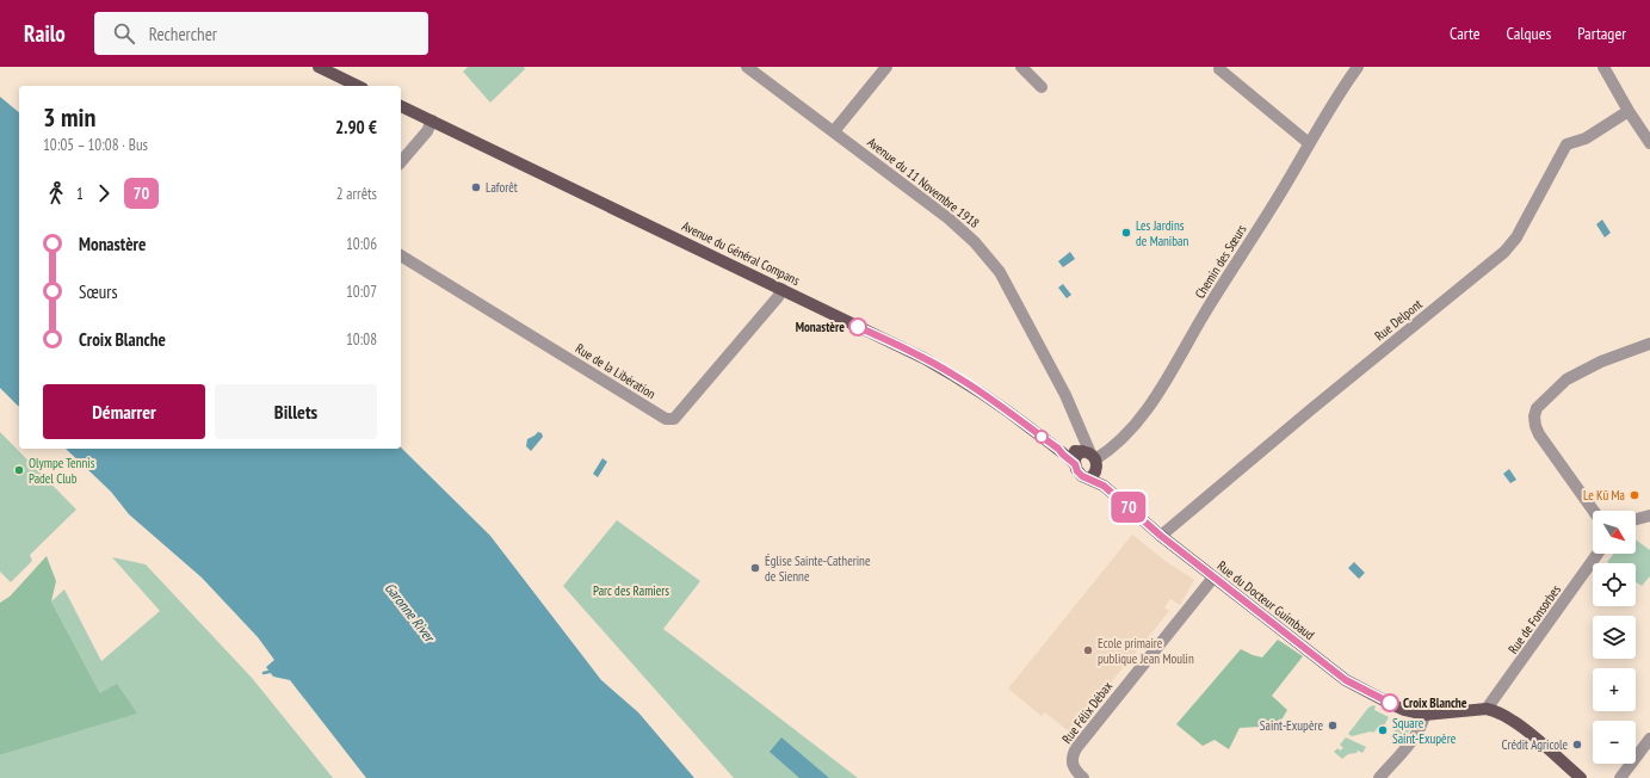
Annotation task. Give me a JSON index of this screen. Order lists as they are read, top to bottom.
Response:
{
  "streets": {
    "main road": ["Avenue du Général Compans", "Rue du Docteur Guimbaud"],
    "street": [
      "Avenue du 11 Novembre 1918",
      "Chemin des Sœurs",
      "Rue Delpont",
      "Rue de la Libération",
      "Rue de Fonsorbes",
      "Rue Félix Débax"
    ]
  },
  "crossings": [
    ["Avenue du 11 Novembre 1918", "Avenue du Général Compans"],
    ["Avenue du 11 Novembre 1918", "Chemin des Sœurs"],
    ["Avenue du 11 Novembre 1918", "Rue du Docteur Guimbaud"],
    ["Avenue du Général Compans", "Chemin des Sœurs"],
    ["Avenue du Général Compans", "Rue de la Libération"],
    ["Avenue du Général Compans", "Rue du Docteur Guimbaud"],
    ["Chemin des Sœurs", "Rue du Docteur Guimbaud"],
    ["Rue Delpont", "Rue du Docteur Guimbaud"],
    ["Rue du Docteur Guimbaud", "Rue Félix Débax"]
  ],
  "water": ["Garonne River"],
  "parks": ["Parc des Ramiers"],
  "places": [
    "Laforêt",
    "Les Jardins de Maniban",
    "Monastère",
    "Olympe Tennis Padel Club",
    "Le Kü Ma",
    "Église Sainte-Catherine de Sienne",
    "Ecole primaire publique Jean Moulin",
    "Croix Blanche",
    "Saint-Exupère",
    "Square Saint-Exupère",
    "Crédit Agricole"
  ],
  "lines": ["bus line 70"],
  "north": "bottom right",
  "page": {
    "header": "Railo",
    "search": "Rechercher",
    "nav": ["Carte", "Calques", "Partager"],
    "on_map": "70",
    "heading": ["3 min", "10:05 – 10:08 · Bus", "2.90 €"],
    "legs": ["1", "70", "2 arrêts"],
    "list": [
      {
        "name": "Monastère",
        "value": "10:06"
      },
      {
        "name": "Sœurs",
        "value": "10:07"
      },
      {
        "name": "Croix Blanche",
        "value": "10:08"
      }
    ],
    "buttons": ["Démarrer", "Billets"],
    "map_buttons": ["+", "−"]
  }
}
